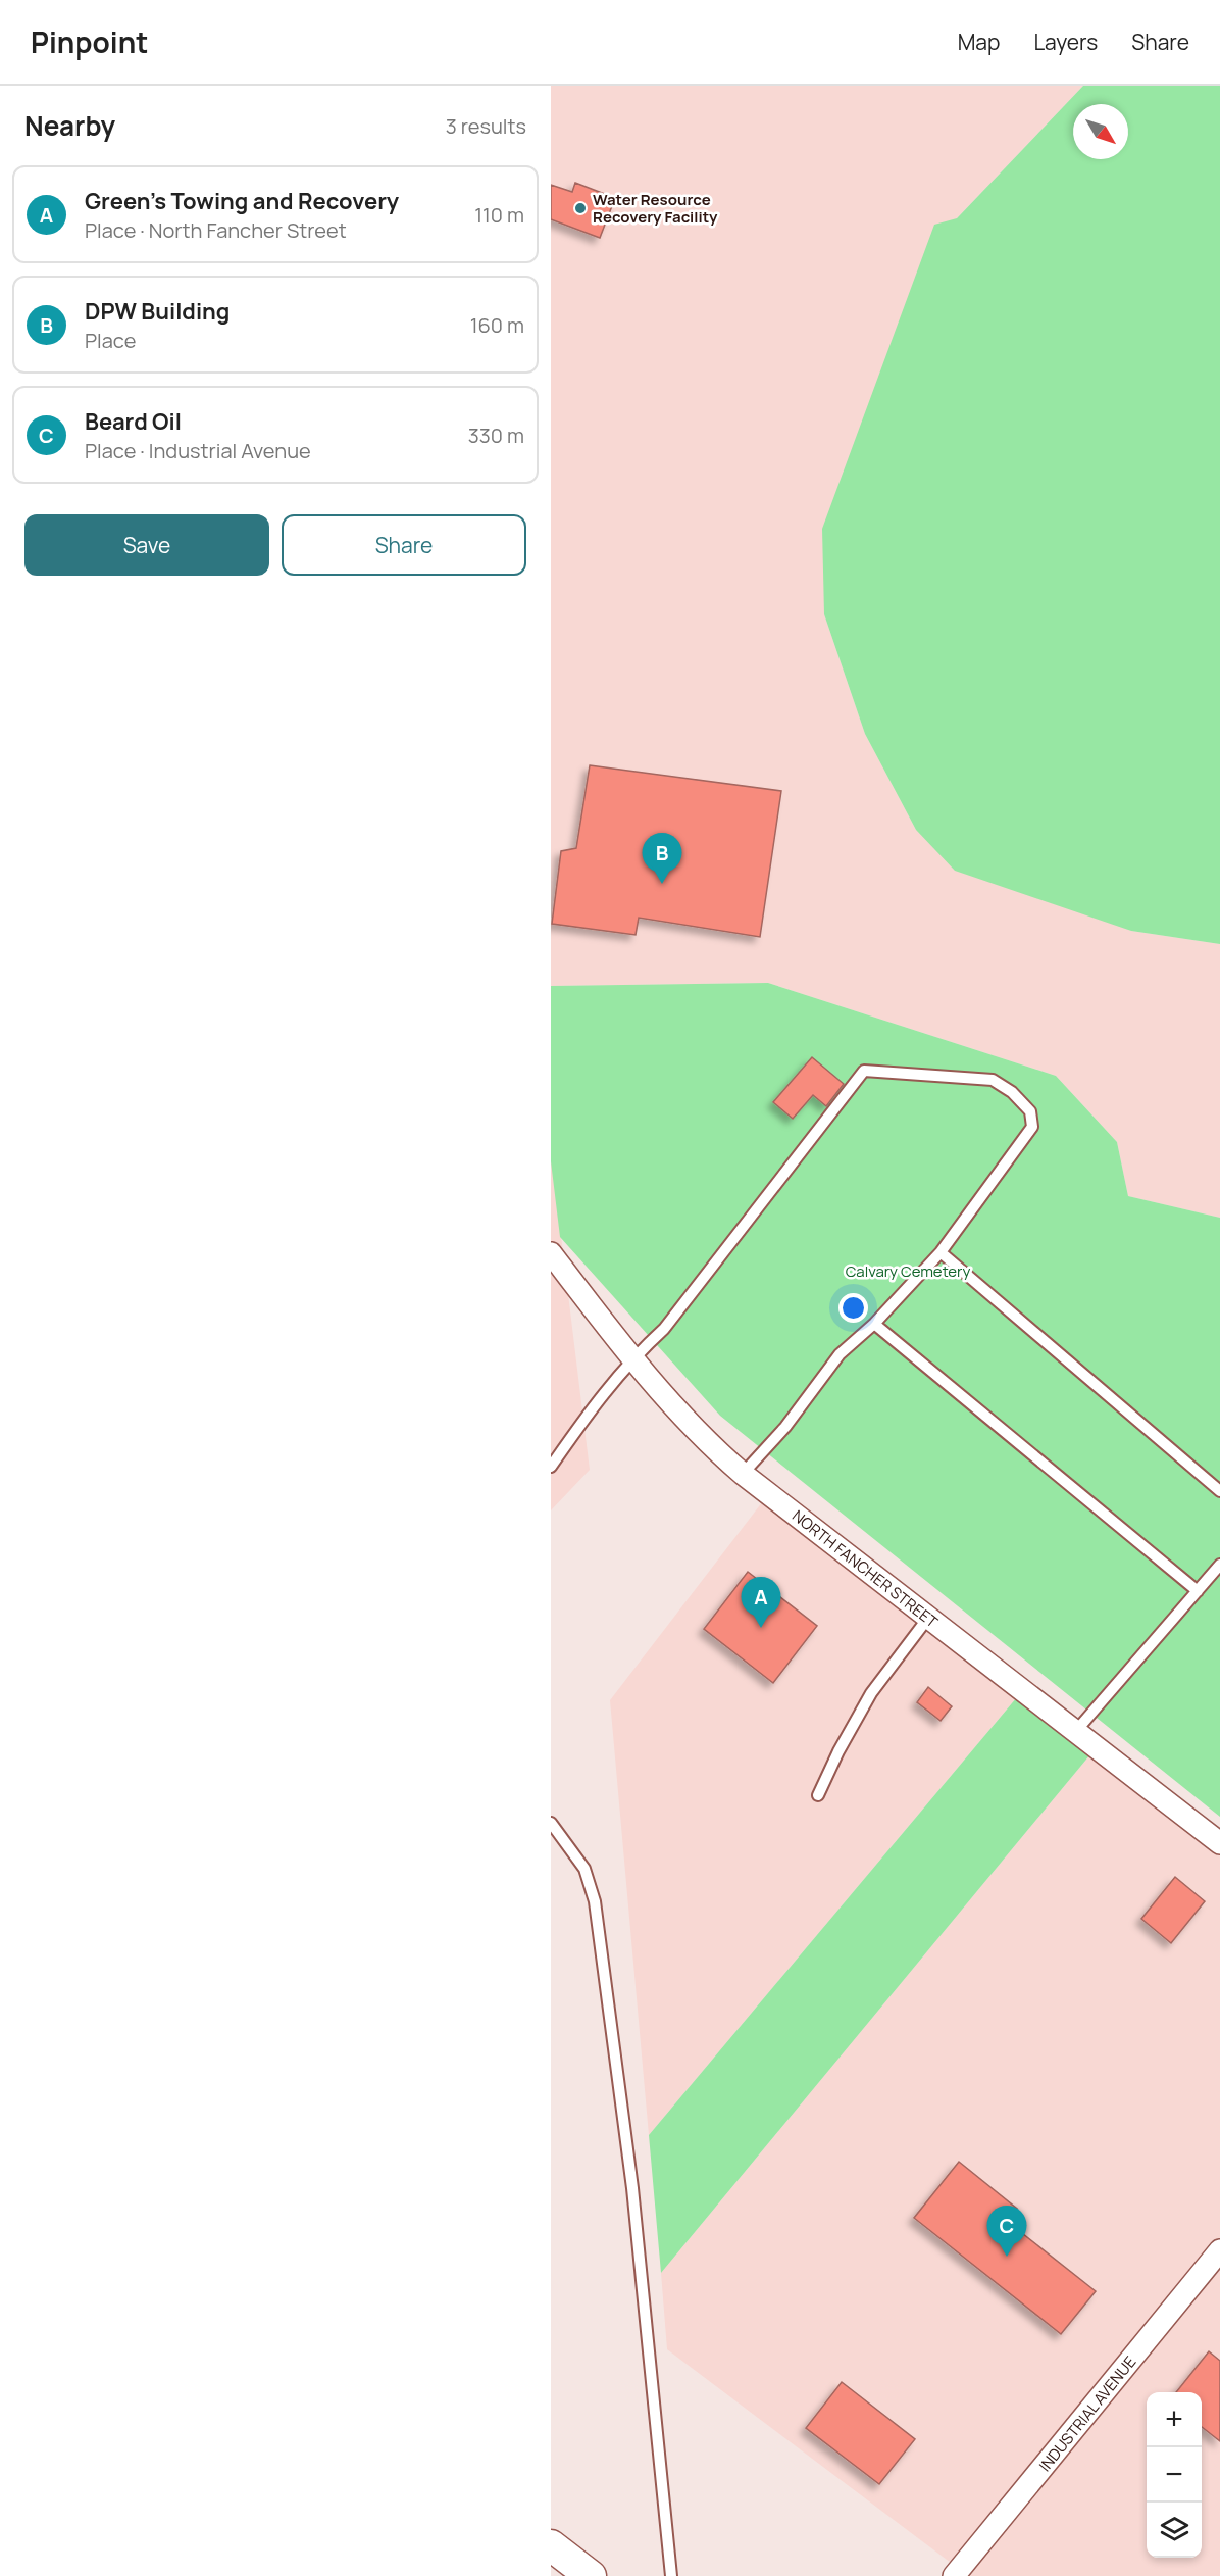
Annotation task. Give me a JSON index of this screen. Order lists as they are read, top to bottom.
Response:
{
  "streets": {
    "street": ["NORTH FANCHER STREET", "INDUSTRIAL AVENUE"]
  },
  "parks": ["Calvary Cemetery"],
  "places": ["Water Resource Recovery Facility"],
  "north": "bottom right",
  "page": {
    "header": "Pinpoint",
    "nav": ["Map", "Layers", "Share"],
    "heading": ["Nearby", "3 results"],
    "list": [
      {
        "mark": "A",
        "name": "Green's Towing and Recovery",
        "note": "Place · North Fancher Street",
        "value": "110 m"
      },
      {
        "mark": "B",
        "name": "DPW Building",
        "note": "Place",
        "value": "160 m"
      },
      {
        "mark": "C",
        "name": "Beard Oil",
        "note": "Place · Industrial Avenue",
        "value": "330 m"
      }
    ],
    "buttons": ["Save", "Share"],
    "pins": ["B", "A", "C"],
    "map_buttons": ["+", "−"]
  }
}
